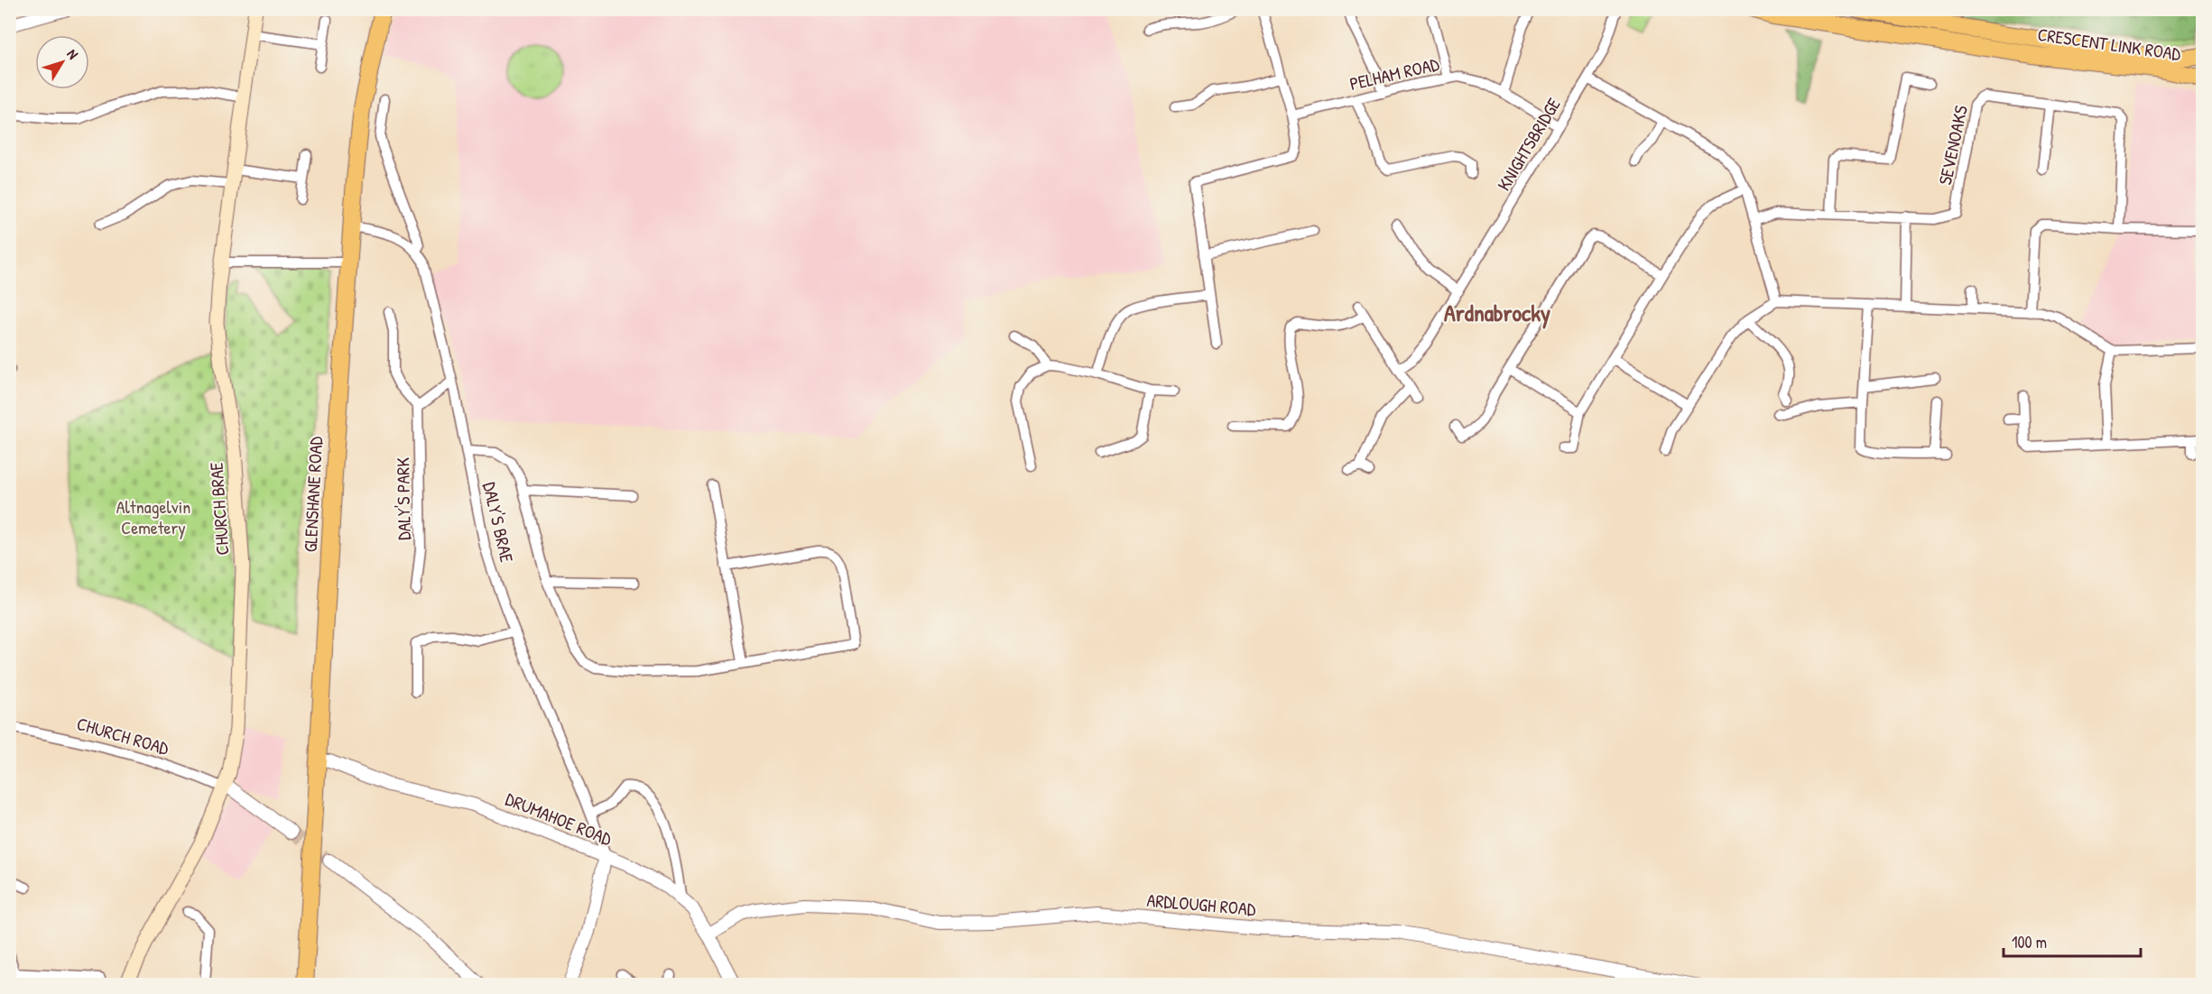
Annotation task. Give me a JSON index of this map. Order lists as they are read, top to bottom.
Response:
{
  "streets": {
    "highway": ["CRESCENT LINK ROAD", "GLENSHANE ROAD"],
    "main road": ["CHURCH BRAE"],
    "street": [
      "PELHAM ROAD",
      "KNIGHTSBRIDGE",
      "SEVENOAKS",
      "DALY'S PARK",
      "DALY'S BRAE",
      "CHURCH ROAD",
      "DRUMAHOE ROAD",
      "ARDLOUGH ROAD"
    ]
  },
  "crossings": [
    ["PELHAM ROAD", "KNIGHTSBRIDGE"],
    ["GLENSHANE ROAD", "DRUMAHOE ROAD"],
    ["CHURCH BRAE", "CHURCH ROAD"],
    ["DALY'S BRAE", "DRUMAHOE ROAD"],
    ["DRUMAHOE ROAD", "ARDLOUGH ROAD"]
  ],
  "districts": ["Ardnabrocky"],
  "parks": ["Altnagelvin Cemetery"],
  "scale_bar": "100 m",
  "north": "top right"
}
